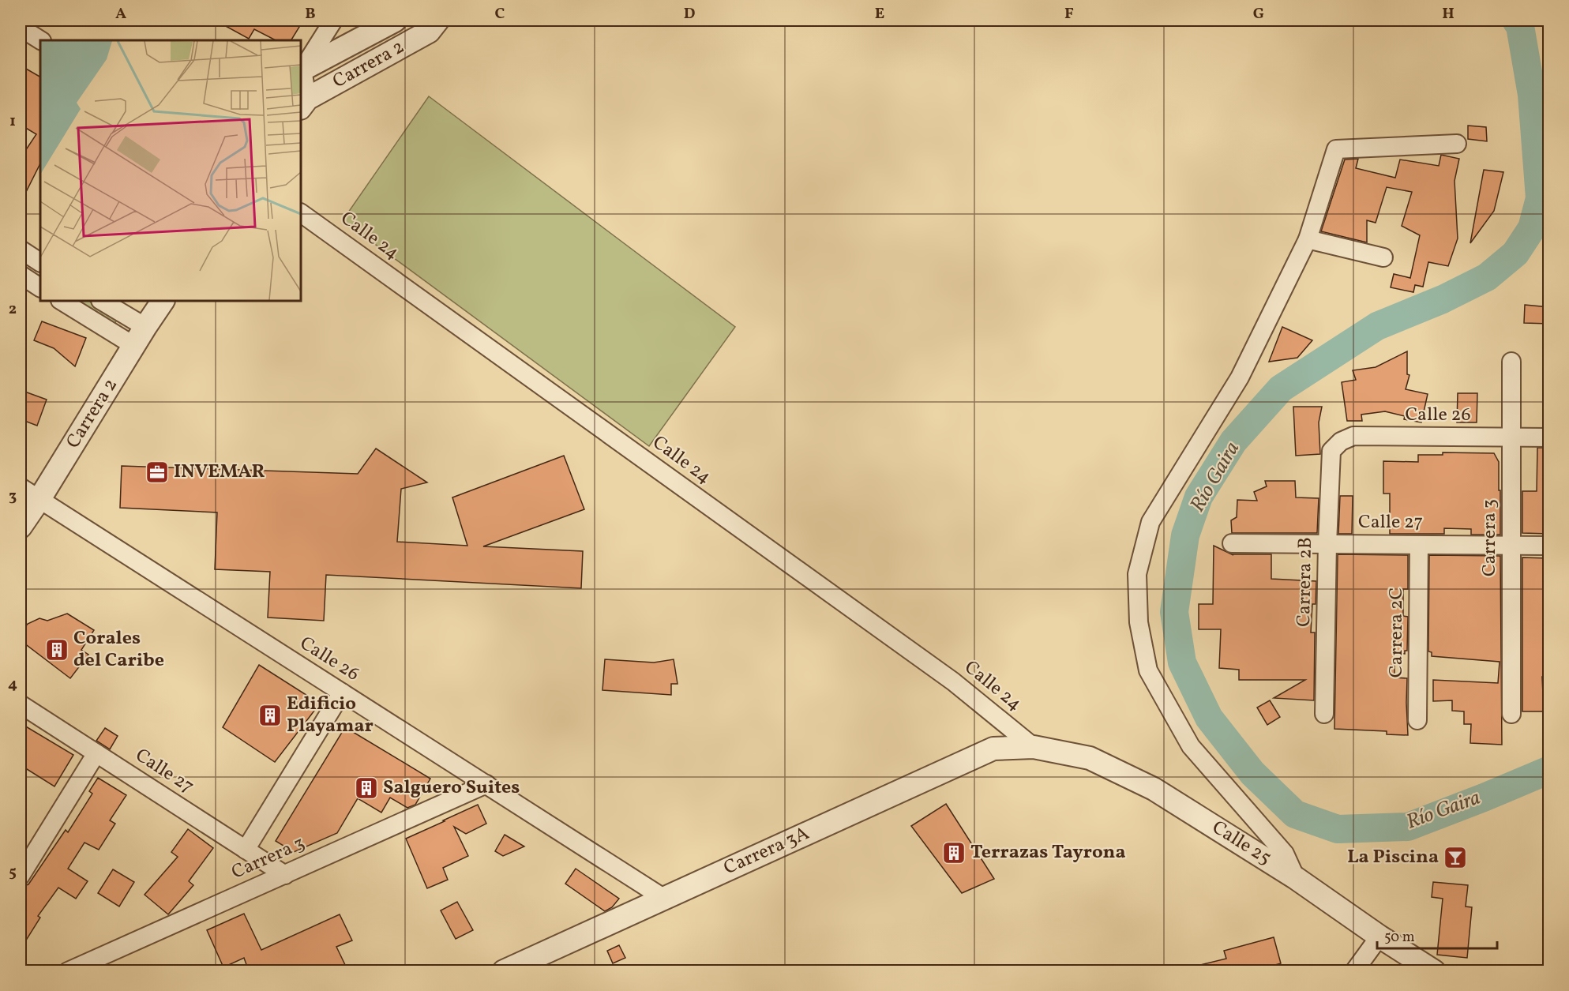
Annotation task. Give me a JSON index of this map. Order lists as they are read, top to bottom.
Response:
{
  "streets": {
    "street": [
      "Carrera 2",
      "Calle 24",
      "Calle 26",
      "Calle 27",
      "Carrera 3",
      "Carrera 2B",
      "Carrera 2C",
      "Calle 25",
      "Carrera 3A"
    ]
  },
  "crossings": [
    ["Carrera 2", "Calle 26"],
    ["Calle 24", "Calle 25"],
    ["Calle 24", "Carrera 3A"],
    ["Calle 26", "Carrera 3"],
    ["Calle 26", "Carrera 2B"],
    ["Calle 26", "Carrera 3A"],
    ["Calle 27", "Carrera 3"],
    ["Calle 27", "Carrera 2B"],
    ["Calle 27", "Carrera 2C"],
    ["Calle 25", "Carrera 3A"]
  ],
  "water": ["Río Gaira"],
  "places": {
    "office": ["INVEMAR"],
    "building": [
      "Corales del Caribe",
      "Edificio Playamar",
      "Salguero Suites",
      "Terrazas Tayrona"
    ],
    "bar": ["La Piscina"]
  },
  "scale_bar": "50 m",
  "grid": {
    "columns": [
      "A",
      "B",
      "C",
      "D",
      "E",
      "F",
      "G",
      "H"
    ],
    "rows": [
      "1",
      "2",
      "3",
      "4",
      "5"
    ]
  }
}
